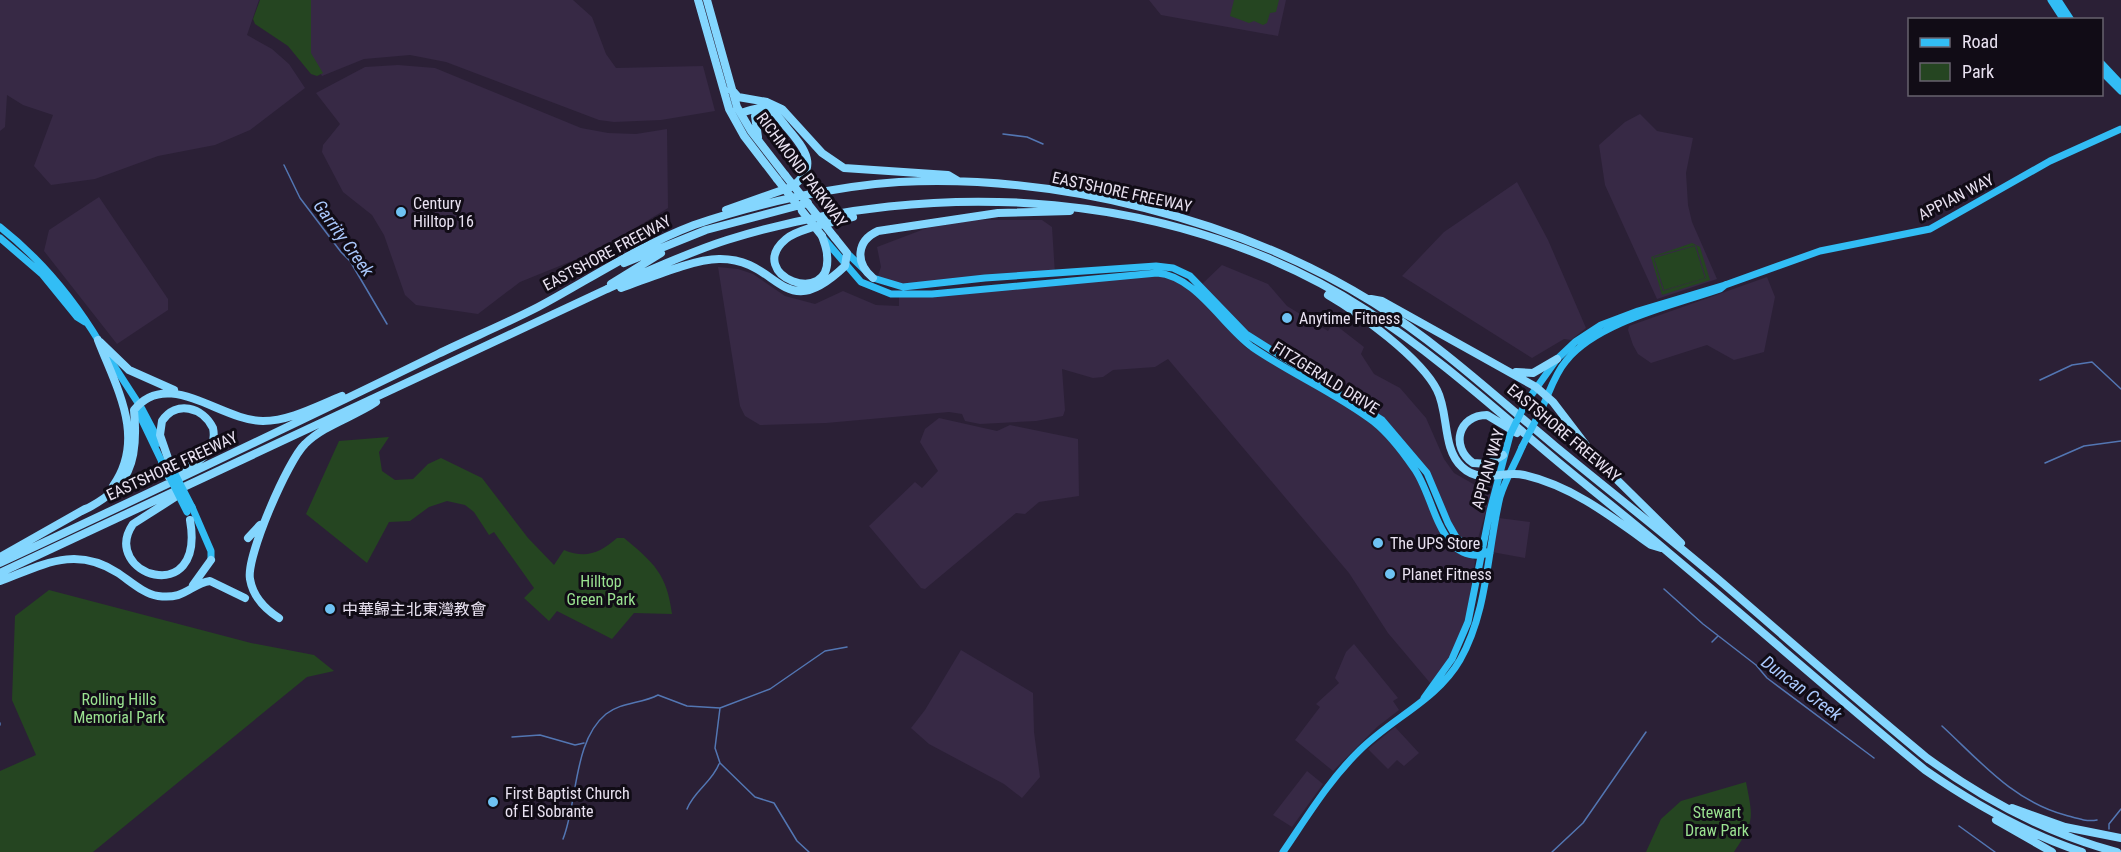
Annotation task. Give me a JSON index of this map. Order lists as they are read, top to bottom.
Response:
{
  "streets": {
    "highway": ["RICHMOND PARKWAY", "EASTSHORE FREEWAY"],
    "main road": ["APPIAN WAY", "FITZGERALD DRIVE"]
  },
  "crossings": [
    ["RICHMOND PARKWAY", "FITZGERALD DRIVE"],
    ["APPIAN WAY", "FITZGERALD DRIVE"]
  ],
  "water": ["Garrity Creek", "Duncan Creek"],
  "parks": ["Hilltop Green Park", "Rolling Hills Memorial Park", "Stewart Draw Park"],
  "places": [
    "Century Hilltop 16",
    "Anytime Fitness",
    "The UPS Store",
    "Planet Fitness",
    "中華歸主北東灣教會",
    "First Baptist Church of El Sobrante"
  ],
  "legend": ["Road", "Park"]
}
